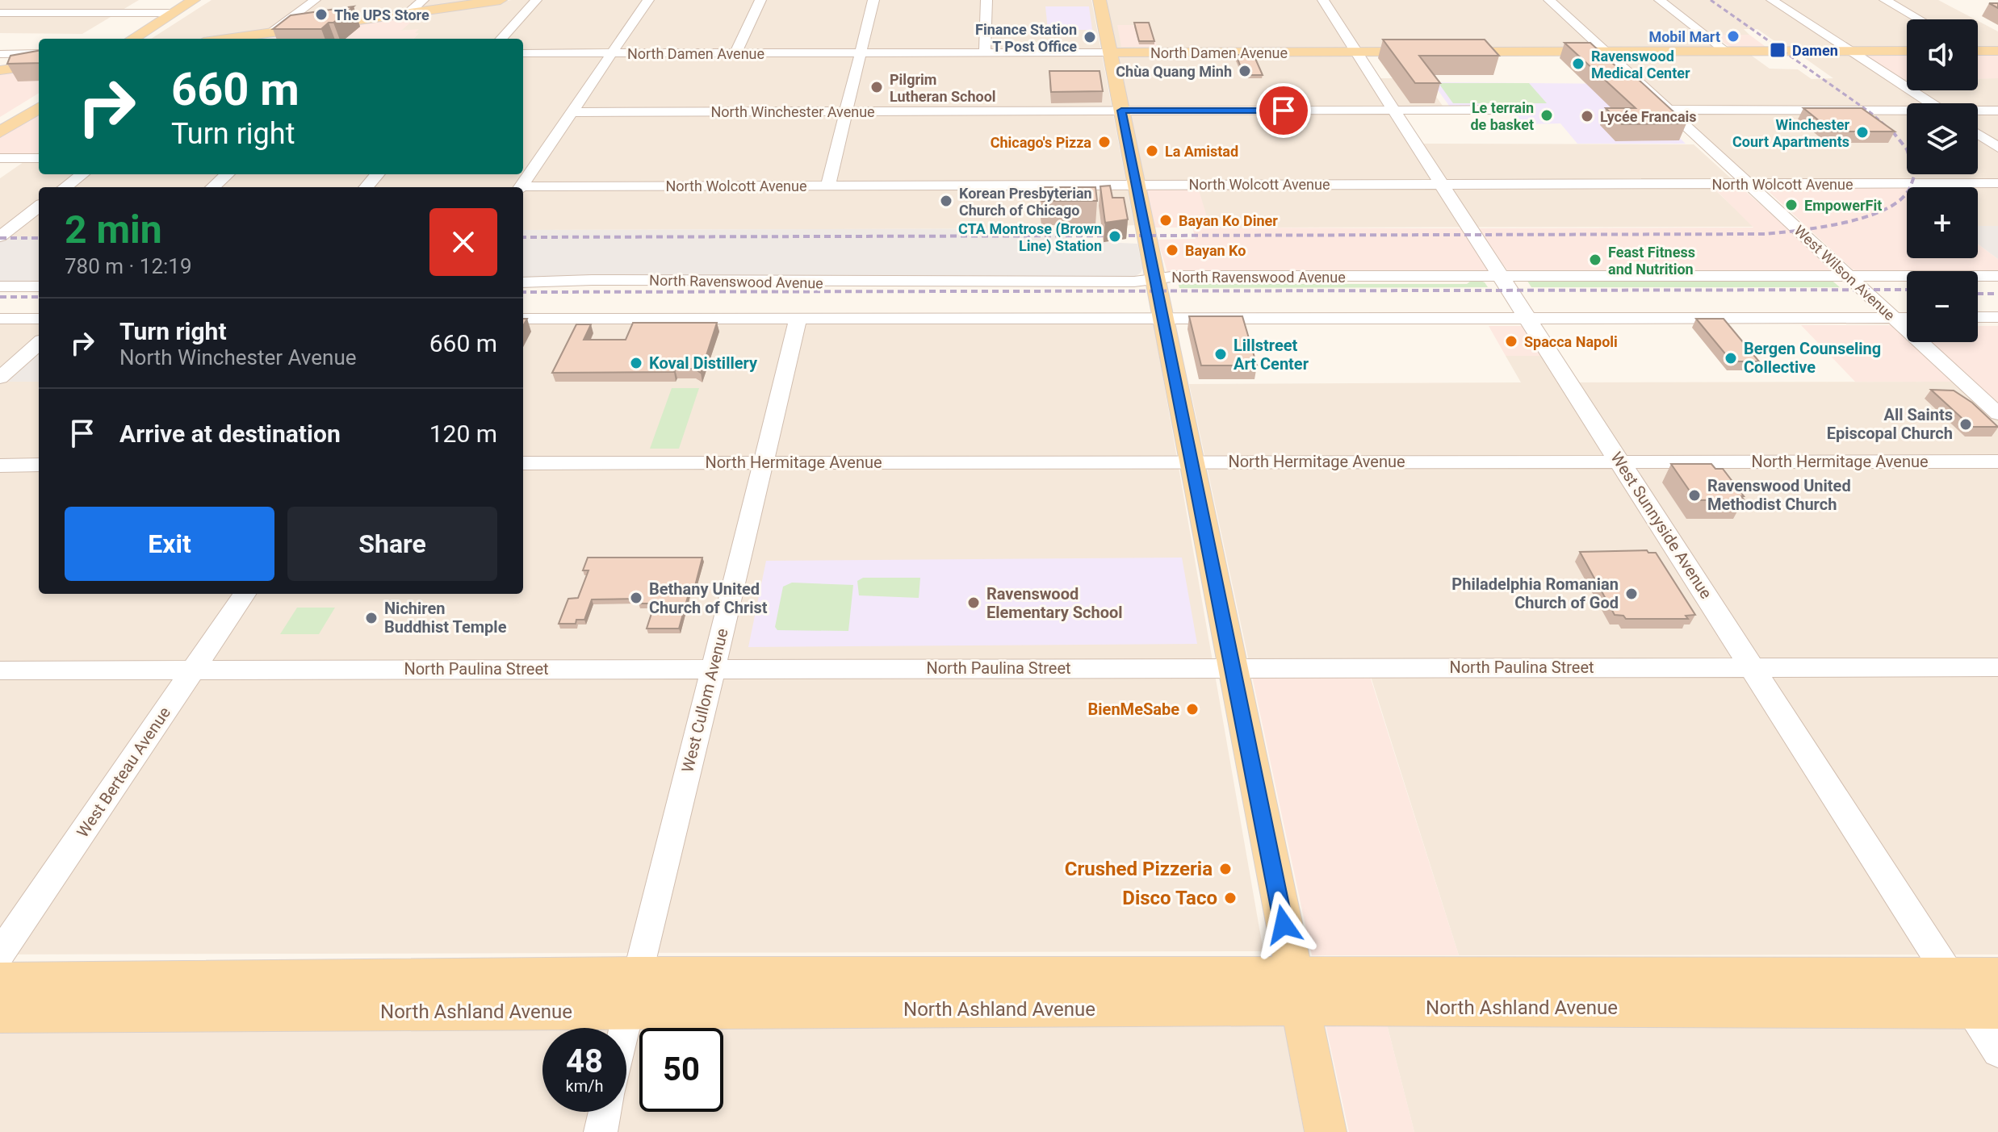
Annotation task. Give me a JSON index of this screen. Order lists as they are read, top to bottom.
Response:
{
  "streets": {
    "main road": ["North Damen Avenue", "North Ashland Avenue"],
    "street": [
      "North Winchester Avenue",
      "North Wolcott Avenue",
      "West Wilson Avenue",
      "North Ravenswood Avenue",
      "North Hermitage Avenue",
      "West Sunnyside Avenue",
      "North Paulina Street",
      "West Cullom Avenue",
      "West Berteau Avenue"
    ]
  },
  "crossings": [
    ["North Damen Avenue", "West Wilson Avenue"],
    ["North Damen Avenue", "West Sunnyside Avenue"],
    ["North Winchester Avenue", "West Sunnyside Avenue"],
    ["North Wolcott Avenue", "West Wilson Avenue"],
    ["North Wolcott Avenue", "West Sunnyside Avenue"],
    ["West Wilson Avenue", "North Ravenswood Avenue"],
    ["North Ravenswood Avenue", "West Sunnyside Avenue"],
    ["North Hermitage Avenue", "West Sunnyside Avenue"],
    ["North Hermitage Avenue", "West Cullom Avenue"],
    ["West Sunnyside Avenue", "North Paulina Street"],
    ["West Sunnyside Avenue", "North Ashland Avenue"],
    ["North Paulina Street", "West Cullom Avenue"],
    ["North Paulina Street", "West Berteau Avenue"],
    ["West Cullom Avenue", "North Ashland Avenue"]
  ],
  "places": {
    "other": [
      "The UPS Store",
      "Mobil Mart",
      "Finance Station T Post Office",
      "Ravenswood Medical Center",
      "Chùa Quang Minh",
      "Pilgrim Lutheran School",
      "Le terrain de basket",
      "Lycée Francais",
      "Winchester Court Apartments",
      "Chicago's Pizza",
      "La Amistad",
      "Korean Presbyterian Church of Chicago",
      "EmpowerFit",
      "Bayan Ko Diner",
      "CTA Montrose (Brown Line) Station",
      "Bayan Ko",
      "Feast Fitness and Nutrition",
      "Spacca Napoli",
      "Lillstreet Art Center",
      "Bergen Counseling Collective",
      "Koval Distillery",
      "All Saints Episcopal Church",
      "Ravenswood United Methodist Church",
      "Philadelphia Romanian Church of God",
      "Bethany United Church of Christ",
      "Ravenswood Elementary School",
      "Nichiren Buddhist Temple",
      "BienMeSabe",
      "Crushed Pizzeria",
      "Disco Taco"
    ],
    "transit": ["Damen"]
  },
  "page": {
    "map_buttons": ["+", "−"],
    "turn": ["660 m", "Turn right"],
    "heading": ["2 min", "780 m · 12:19"],
    "list": [
      {
        "name": "Turn right",
        "note": "North Winchester Avenue",
        "value": "660 m"
      },
      {
        "name": "Arrive at destination",
        "value": "120 m"
      }
    ],
    "buttons": ["Exit", "Share"],
    "speed": "48 km/h",
    "limit": "50"
  }
}
